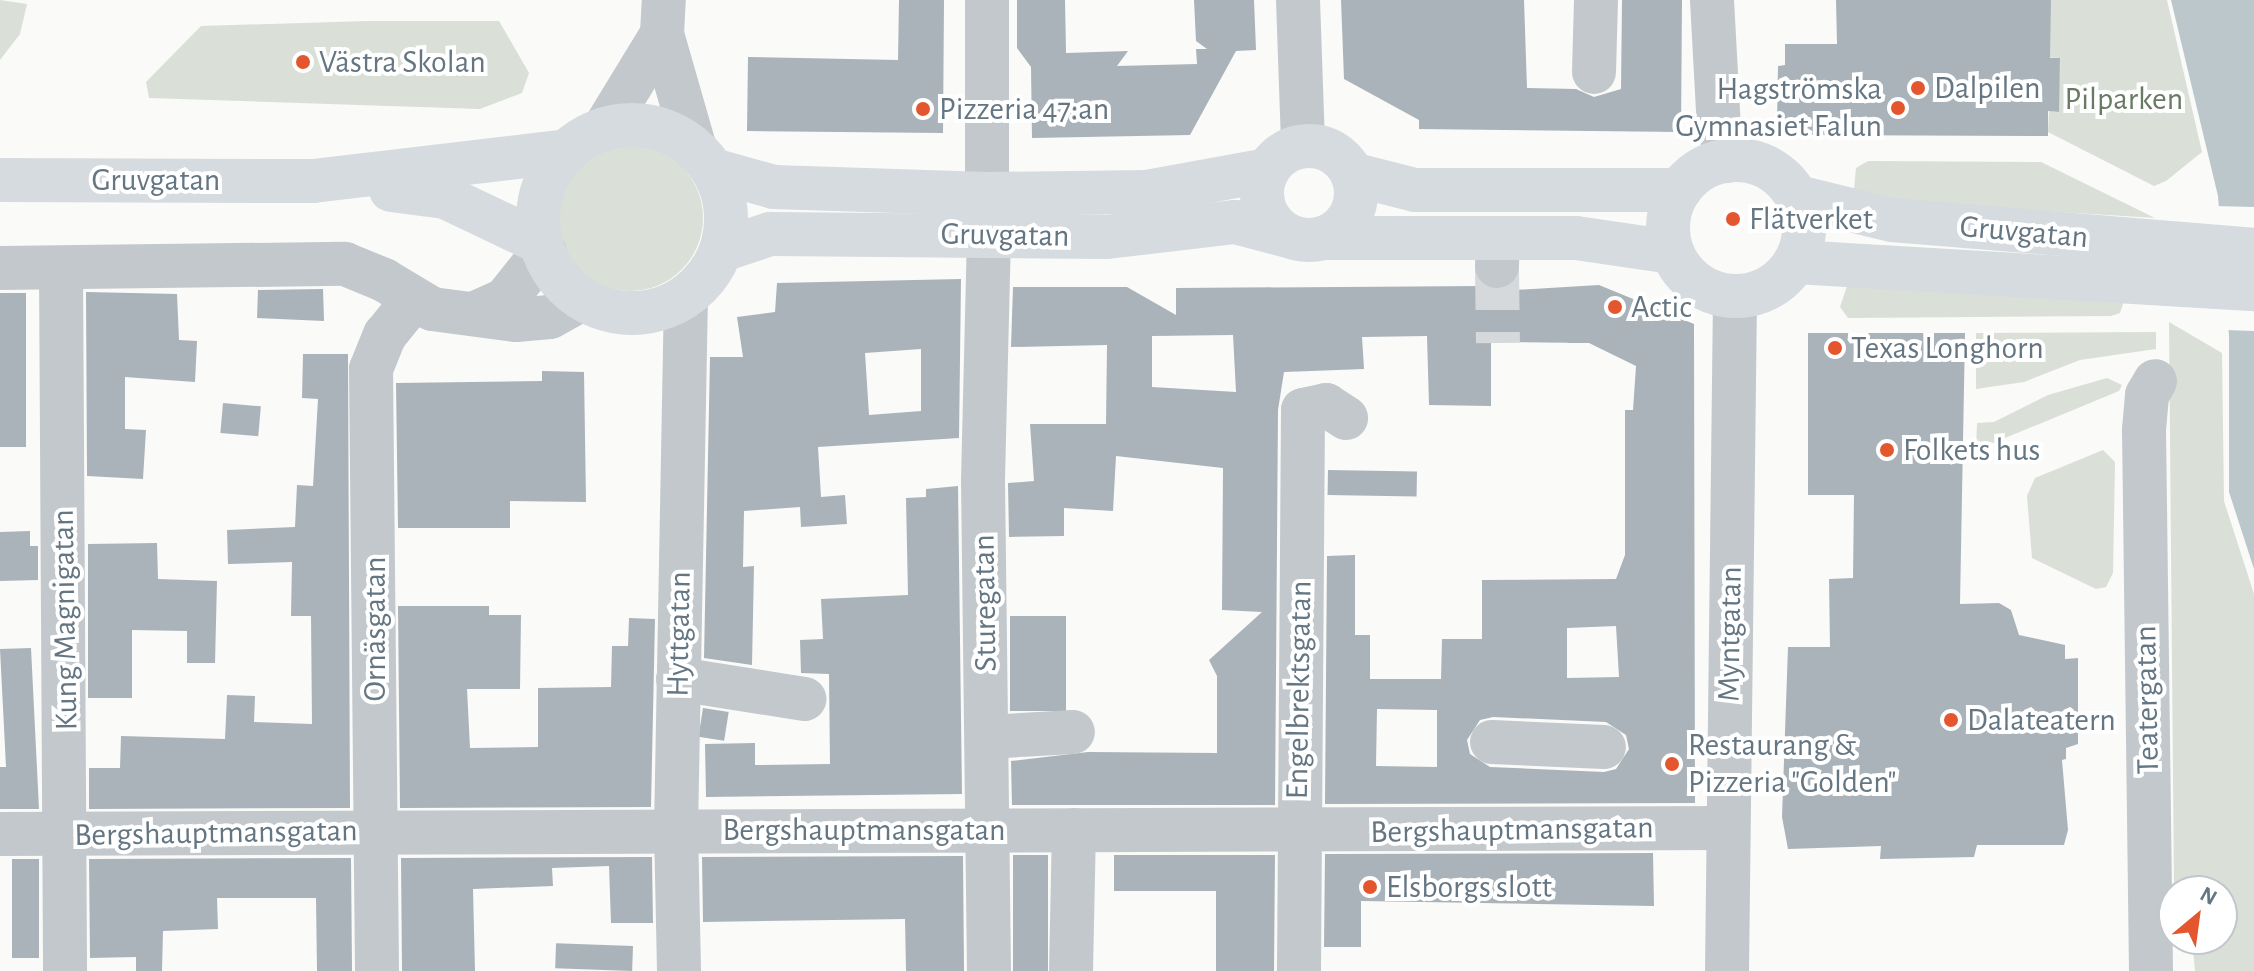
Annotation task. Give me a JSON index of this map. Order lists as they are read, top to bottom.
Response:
{
  "streets": {
    "main road": ["Gruvgatan"],
    "street": [
      "Sturegatan",
      "Kung Magnigatan",
      "Ornäsgatan",
      "Hyttgatan",
      "Myntgatan",
      "Engelbrektsgatan",
      "Teatergatan",
      "Bergshauptmansgatan"
    ]
  },
  "crossings": [
    ["Gruvgatan", "Sturegatan"],
    ["Gruvgatan", "Hyttgatan"],
    ["Gruvgatan", "Myntgatan"],
    ["Sturegatan", "Bergshauptmansgatan"],
    ["Kung Magnigatan", "Bergshauptmansgatan"],
    ["Ornäsgatan", "Bergshauptmansgatan"],
    ["Hyttgatan", "Bergshauptmansgatan"],
    ["Myntgatan", "Bergshauptmansgatan"],
    ["Engelbrektsgatan", "Bergshauptmansgatan"]
  ],
  "parks": ["Pilparken"],
  "places": [
    "Västra Skolan",
    "Dalpilen",
    "Hagströmska Gymnasiet Falun",
    "Pizzeria 47:an",
    "Flätverket",
    "Actic",
    "Texas Longhorn",
    "Folkets hus",
    "Dalateatern",
    "Restaurang & Pizzeria \"Golden\"",
    "Elsborgs slott"
  ],
  "north": "top right"
}
